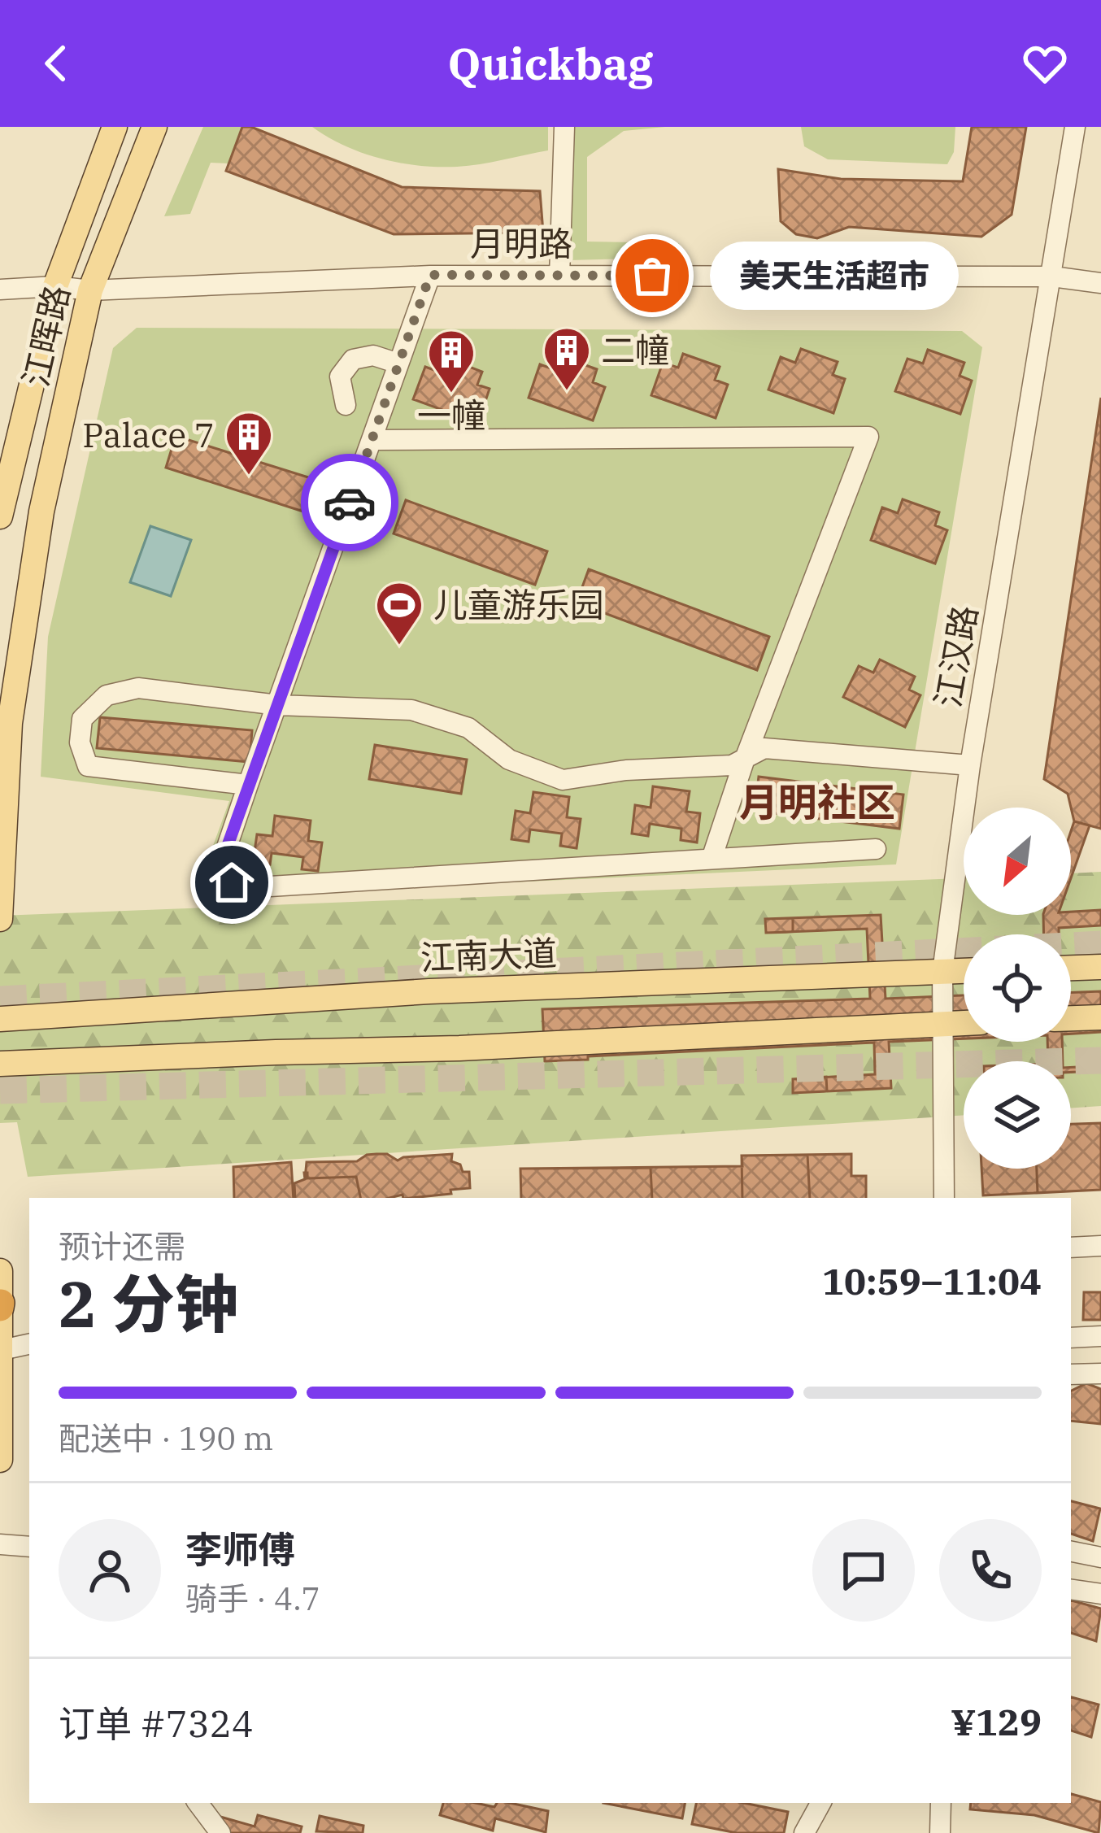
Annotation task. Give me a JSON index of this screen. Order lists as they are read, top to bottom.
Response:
{
  "streets": {
    "main road": ["江晖路", "江南大道"],
    "street": ["月明路", "江汉路"]
  },
  "crossings": [
    ["月明路", "江晖路"],
    ["月明路", "江汉路"],
    ["江汉路", "江南大道"]
  ],
  "districts": ["月明社区"],
  "places": {
    "other": ["美天生活超市"],
    "building": ["二幢", "一幢", "Palace 7"],
    "sports": ["儿童游乐园"]
  },
  "north": "bottom left",
  "page": {
    "header": "Quickbag",
    "bubble": "美天生活超市",
    "heading": ["2 分钟", "预计还需", "10:59–11:04"],
    "panel": [
      "李师傅",
      "骑手 · 4.7",
      "订单 #7324",
      "¥129"
    ],
    "bar": "配送中 · 190 m"
  }
}
